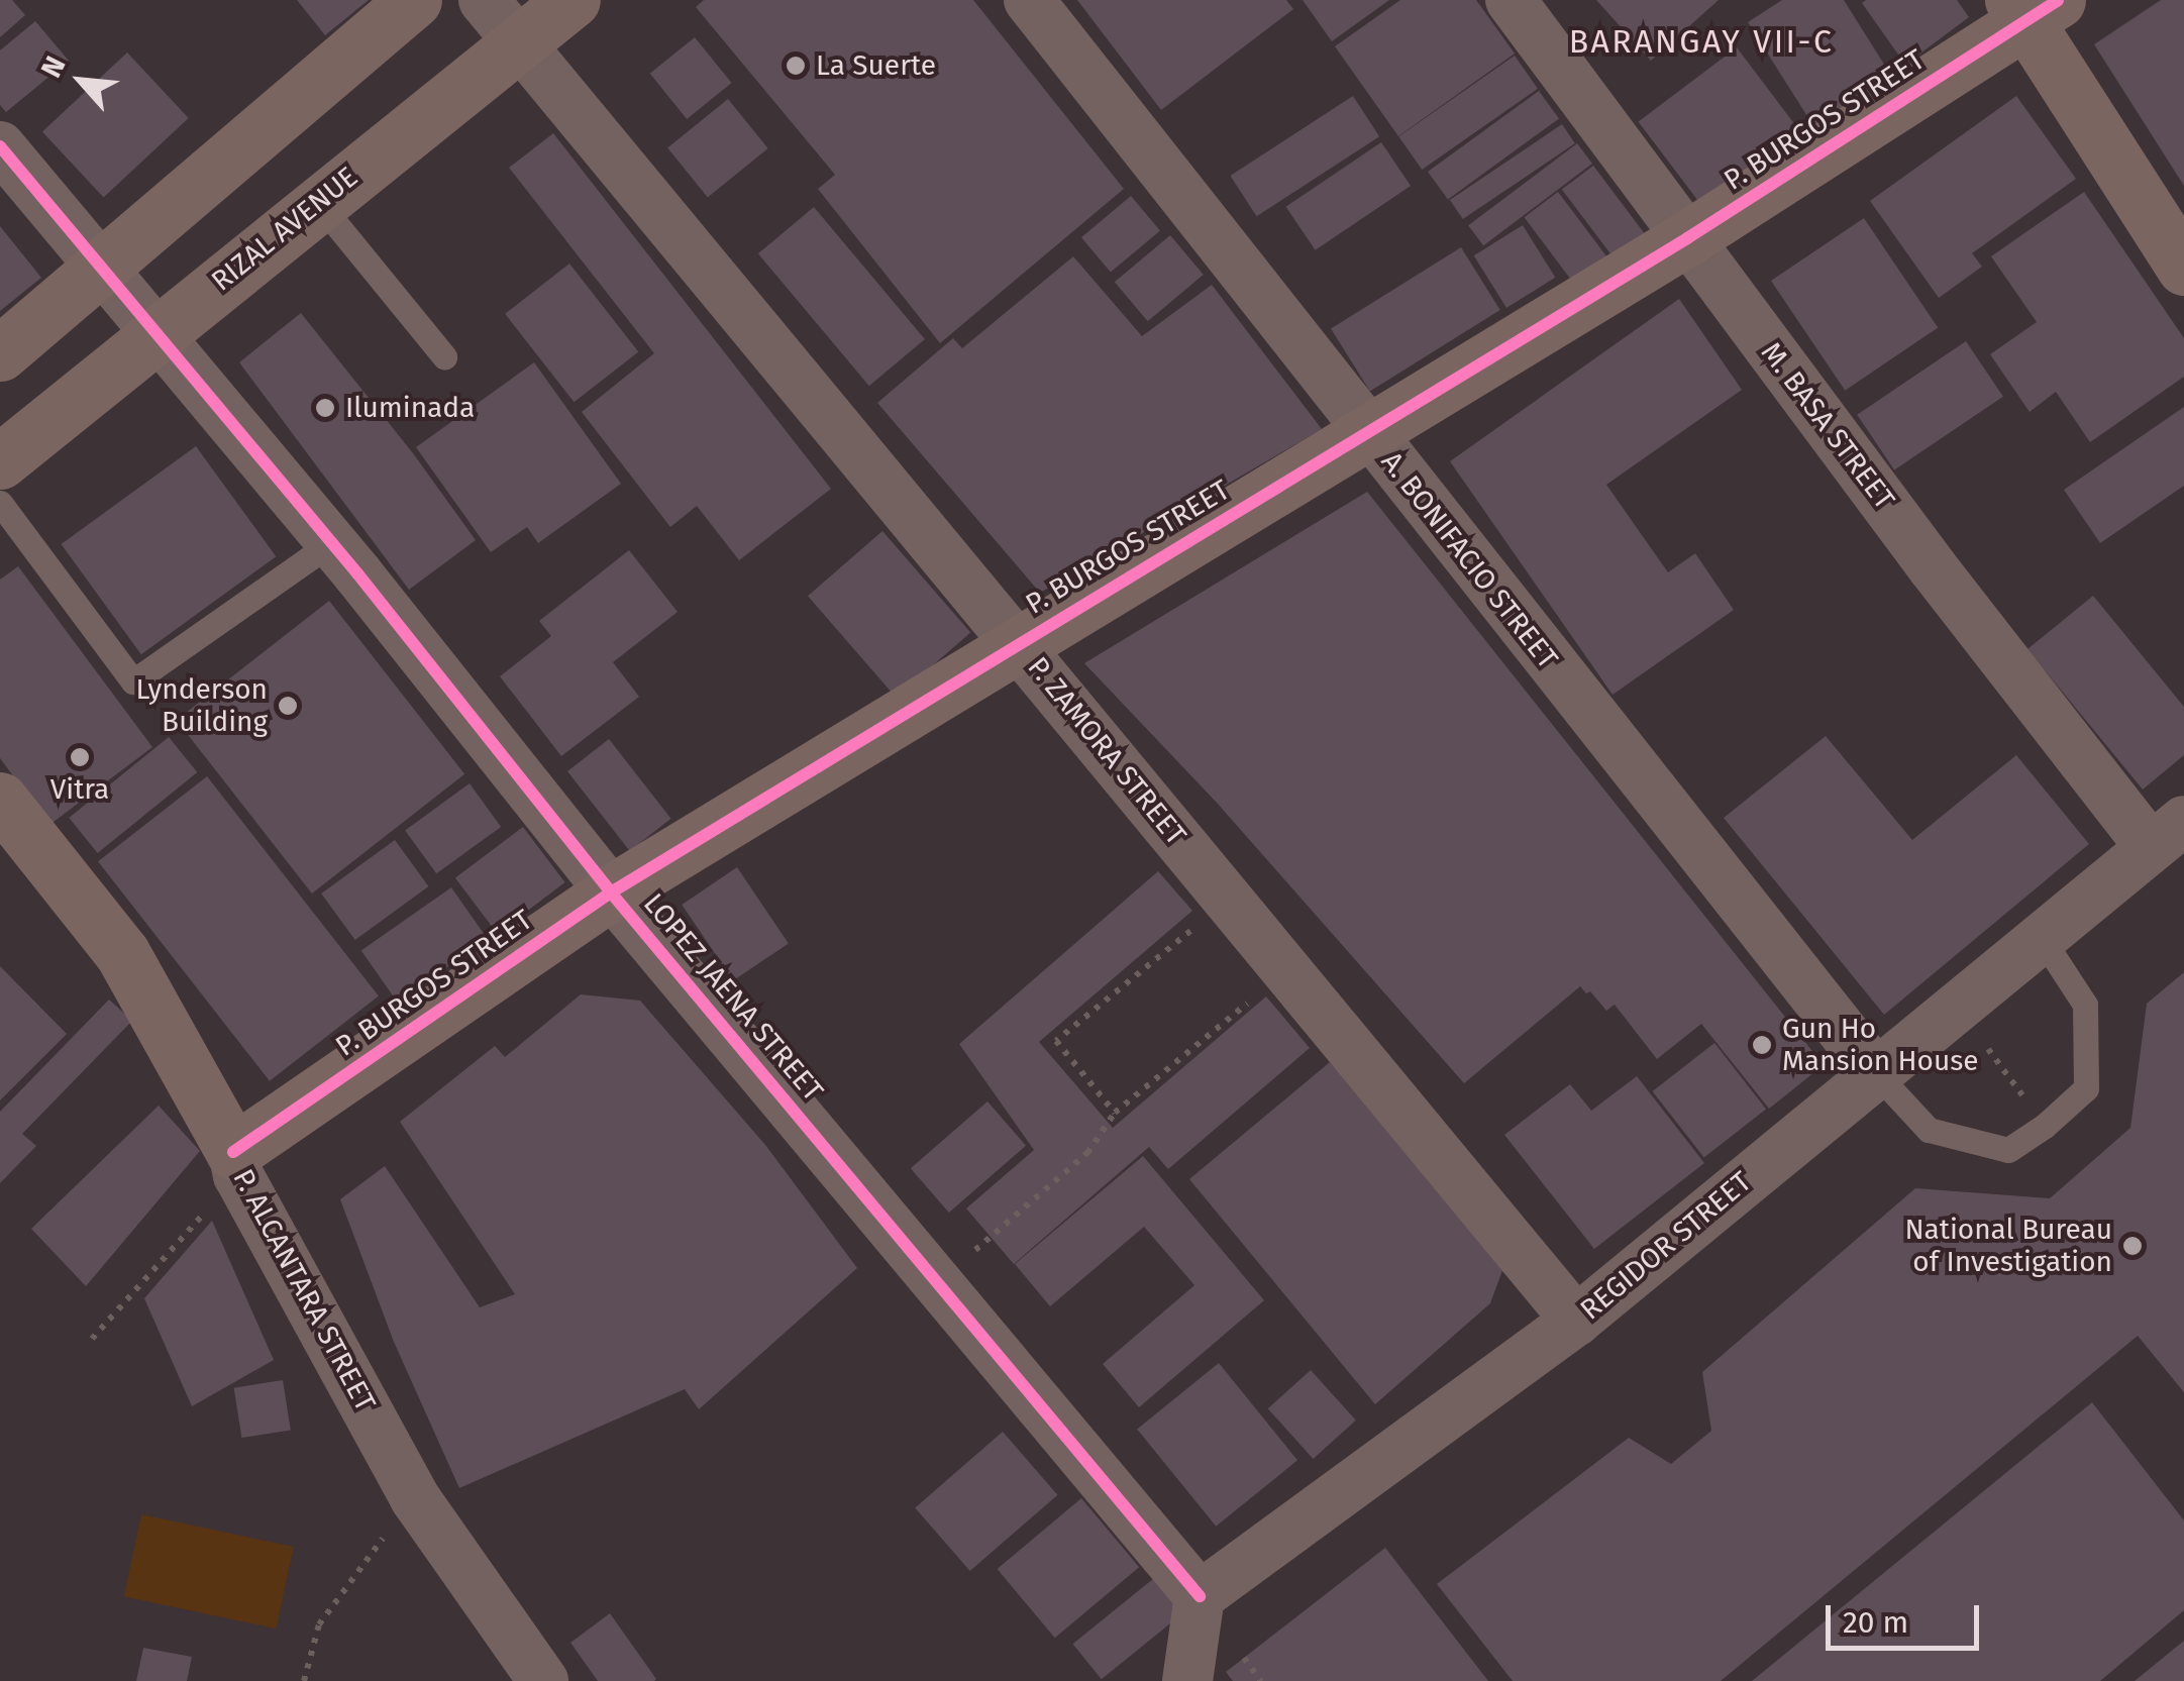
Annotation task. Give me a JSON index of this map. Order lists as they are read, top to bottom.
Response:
{
  "streets": {
    "street": [
      "P. BURGOS STREET",
      "RIZAL AVENUE",
      "M. BASA STREET",
      "A. BONIFACIO STREET",
      "P. ZAMORA STREET",
      "LOPEZ JAENA STREET",
      "REGIDOR STREET",
      "P. ALCANTARA STREET"
    ]
  },
  "crossings": [
    ["P. BURGOS STREET", "M. BASA STREET"],
    ["P. BURGOS STREET", "A. BONIFACIO STREET"],
    ["P. BURGOS STREET", "P. ZAMORA STREET"],
    ["P. BURGOS STREET", "LOPEZ JAENA STREET"],
    ["P. BURGOS STREET", "P. ALCANTARA STREET"],
    ["RIZAL AVENUE", "P. ZAMORA STREET"],
    ["RIZAL AVENUE", "LOPEZ JAENA STREET"],
    ["M. BASA STREET", "REGIDOR STREET"],
    ["A. BONIFACIO STREET", "REGIDOR STREET"],
    ["P. ZAMORA STREET", "REGIDOR STREET"],
    ["LOPEZ JAENA STREET", "REGIDOR STREET"]
  ],
  "districts": ["BARANGAY VII-C"],
  "places": [
    "La Suerte",
    "Iluminada",
    "Lynderson Building",
    "Vitra",
    "Gun Ho Mansion House",
    "National Bureau of Investigation"
  ],
  "scale_bar": "20 m",
  "north": "top left"
}
